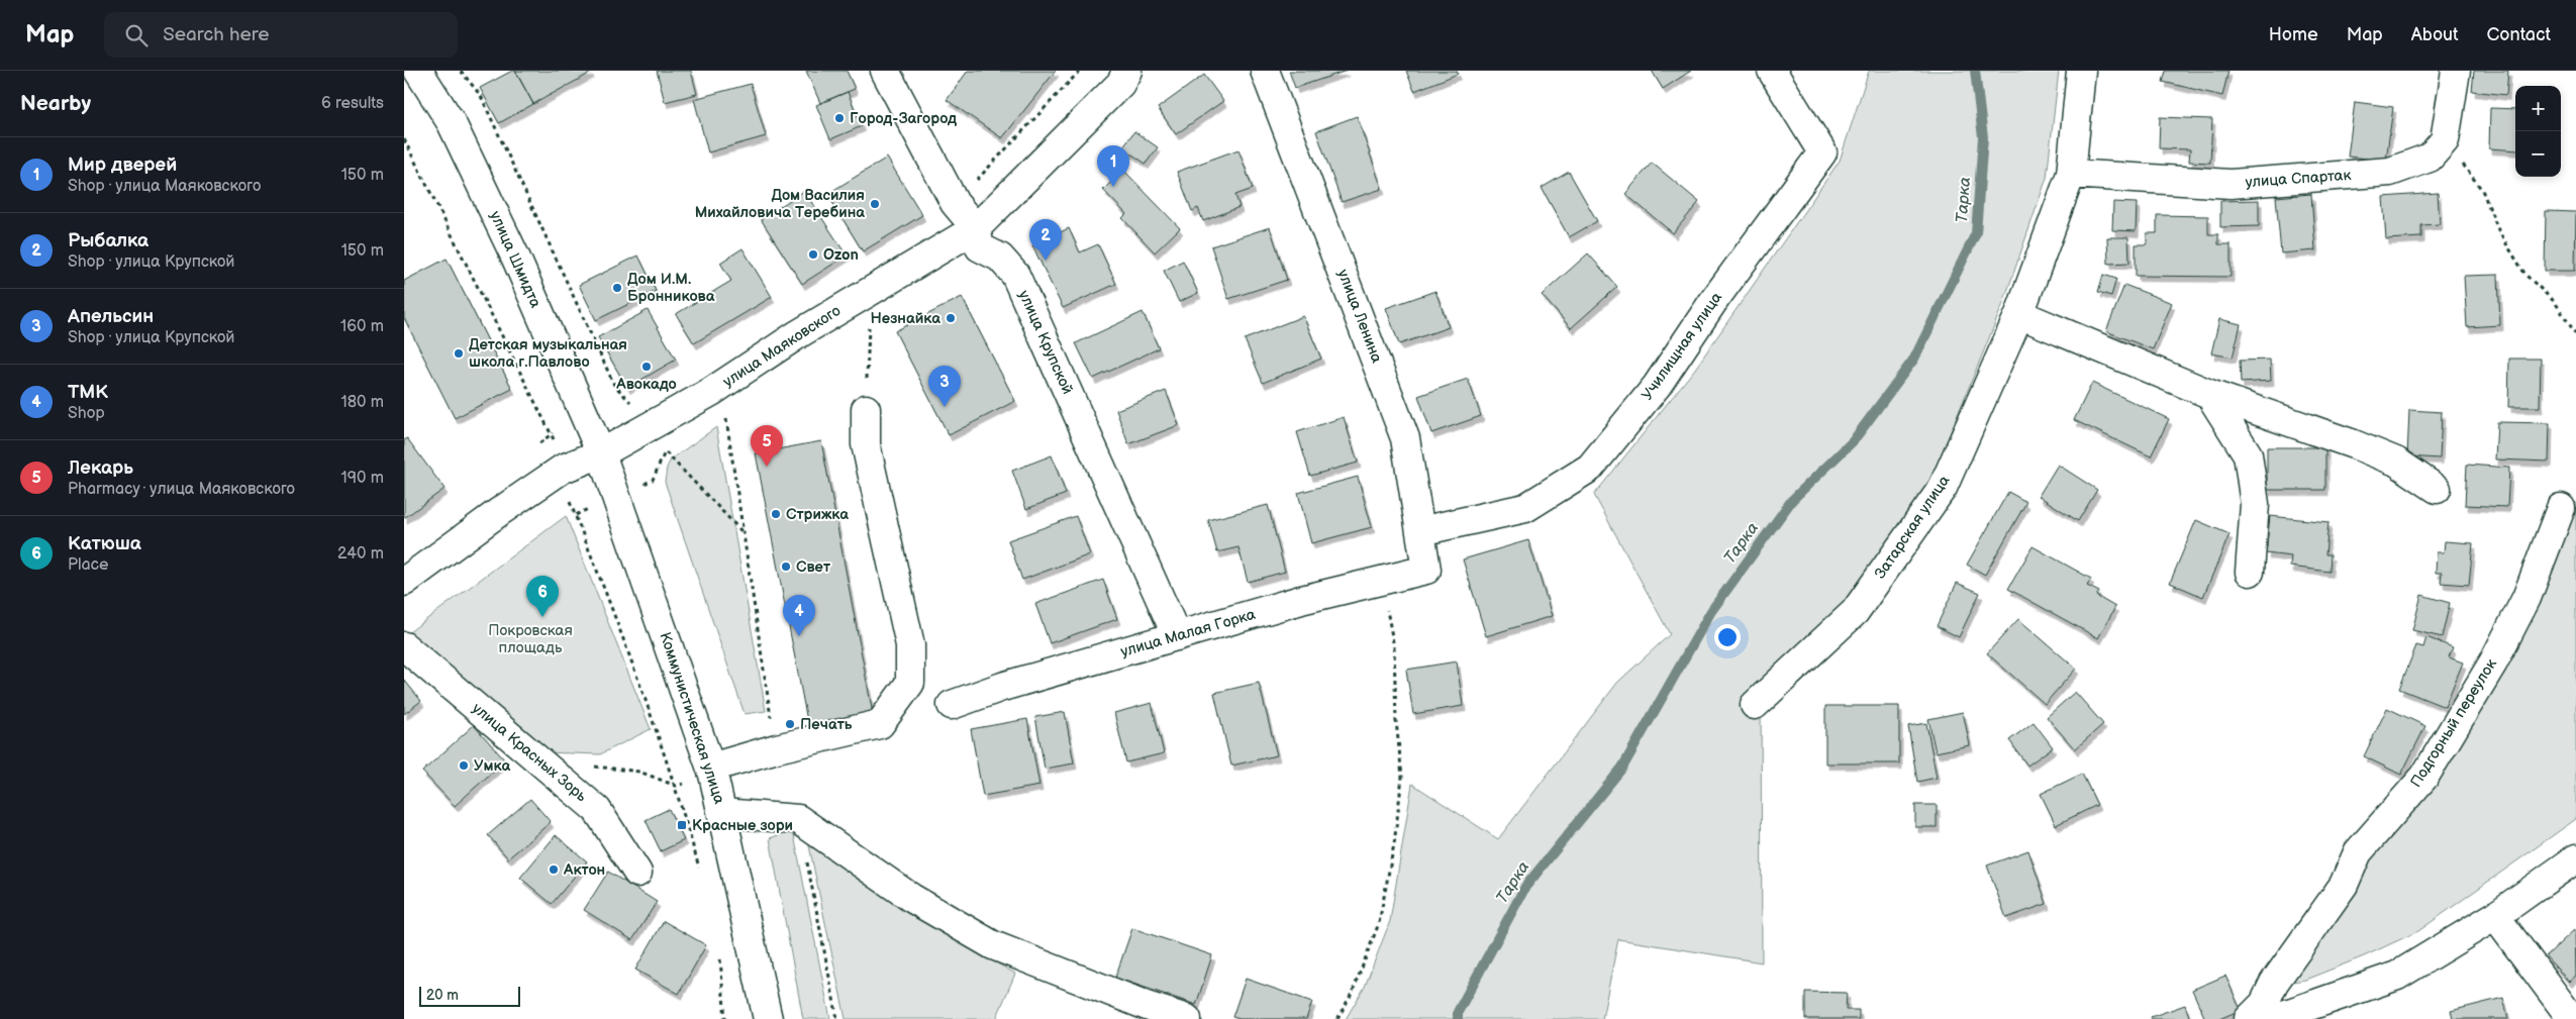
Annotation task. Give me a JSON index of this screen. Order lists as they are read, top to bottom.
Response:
{
  "streets": {
    "street": [
      "улица Спартак",
      "улица Шмидта",
      "улица Ленина",
      "улица Крупской",
      "улица Маяковского",
      "Училищная улица",
      "Затарская улица",
      "улица Малая Горка",
      "Коммунистическая улица",
      "Подгорный переулок",
      "улица Красных Зорь"
    ]
  },
  "crossings": [
    ["улица Спартак", "Затарская улица"],
    ["улица Шмидта", "улица Маяковского"],
    ["улица Шмидта", "Коммунистическая улица"],
    ["улица Ленина", "Училищная улица"],
    ["улица Ленина", "улица Малая Горка"],
    ["улица Крупской", "улица Маяковского"],
    ["улица Крупской", "улица Малая Горка"],
    ["улица Маяковского", "Коммунистическая улица"]
  ],
  "water": ["Тарка"],
  "parks": ["Покровская площадь"],
  "places": {
    "other": [
      "Город-Загород",
      "Дом Василия Михайловича Теребина",
      "Ozon",
      "Дом И.М. Бронникова",
      "Незнайка",
      "Детская музыкальная школа г.Павлово",
      "Авокадо",
      "Стрижка",
      "Свет",
      "Печать",
      "Умка",
      "Актон"
    ],
    "transit": ["Красные зори"]
  },
  "scale_bar": "20 m",
  "page": {
    "header": "Map",
    "search": "Search here",
    "nav": [
      "Home",
      "Map",
      "About",
      "Contact"
    ],
    "heading": ["Nearby", "6 results"],
    "map_buttons": ["+", "−"],
    "list": [
      {
        "mark": "1",
        "name": "Мир дверей",
        "note": "Shop · улица Маяковского",
        "value": "150 m"
      },
      {
        "mark": "2",
        "name": "Рыбалка",
        "note": "Shop · улица Крупской",
        "value": "150 m"
      },
      {
        "mark": "3",
        "name": "Апельсин",
        "note": "Shop · улица Крупской",
        "value": "160 m"
      },
      {
        "mark": "4",
        "name": "ТМК",
        "note": "Shop",
        "value": "180 m"
      },
      {
        "mark": "5",
        "name": "Лекарь",
        "note": "Pharmacy · улица Маяковского",
        "value": "190 m"
      },
      {
        "mark": "6",
        "name": "Катюша",
        "note": "Place",
        "value": "240 m"
      }
    ],
    "pins": [
      "1",
      "2",
      "3",
      "5",
      "6",
      "4"
    ],
    "scale": "20 m"
  }
}
